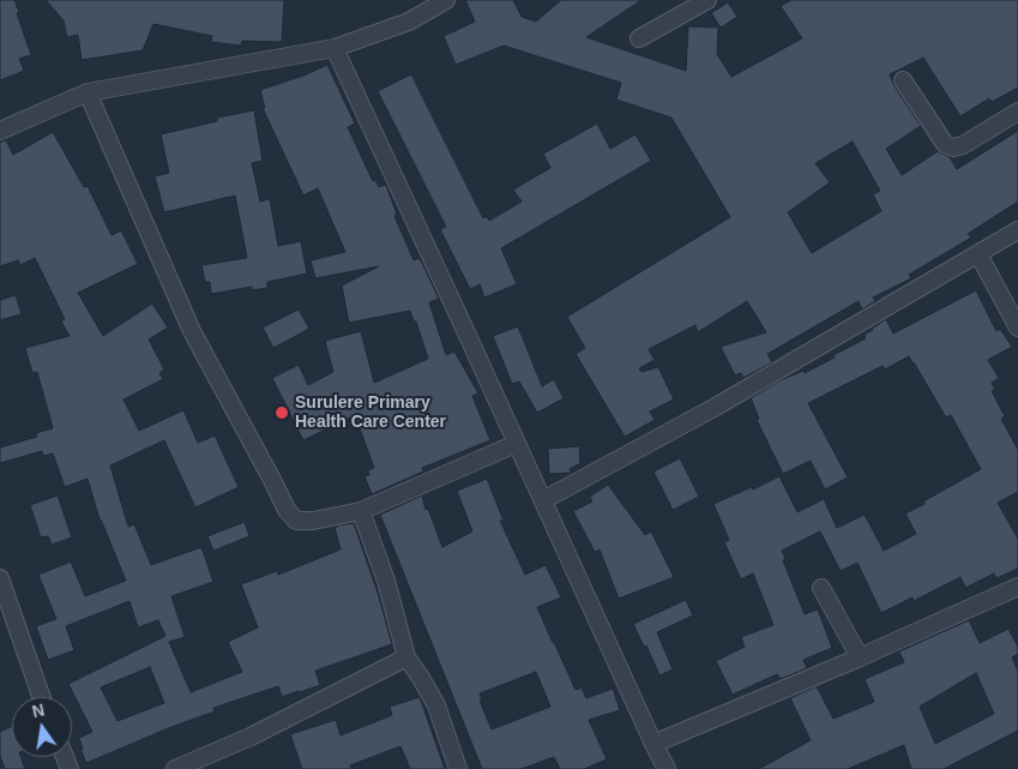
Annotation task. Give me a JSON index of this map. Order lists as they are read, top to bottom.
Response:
{
  "places": ["Surulere Primary Health Care Center"],
  "north": "top"
}
